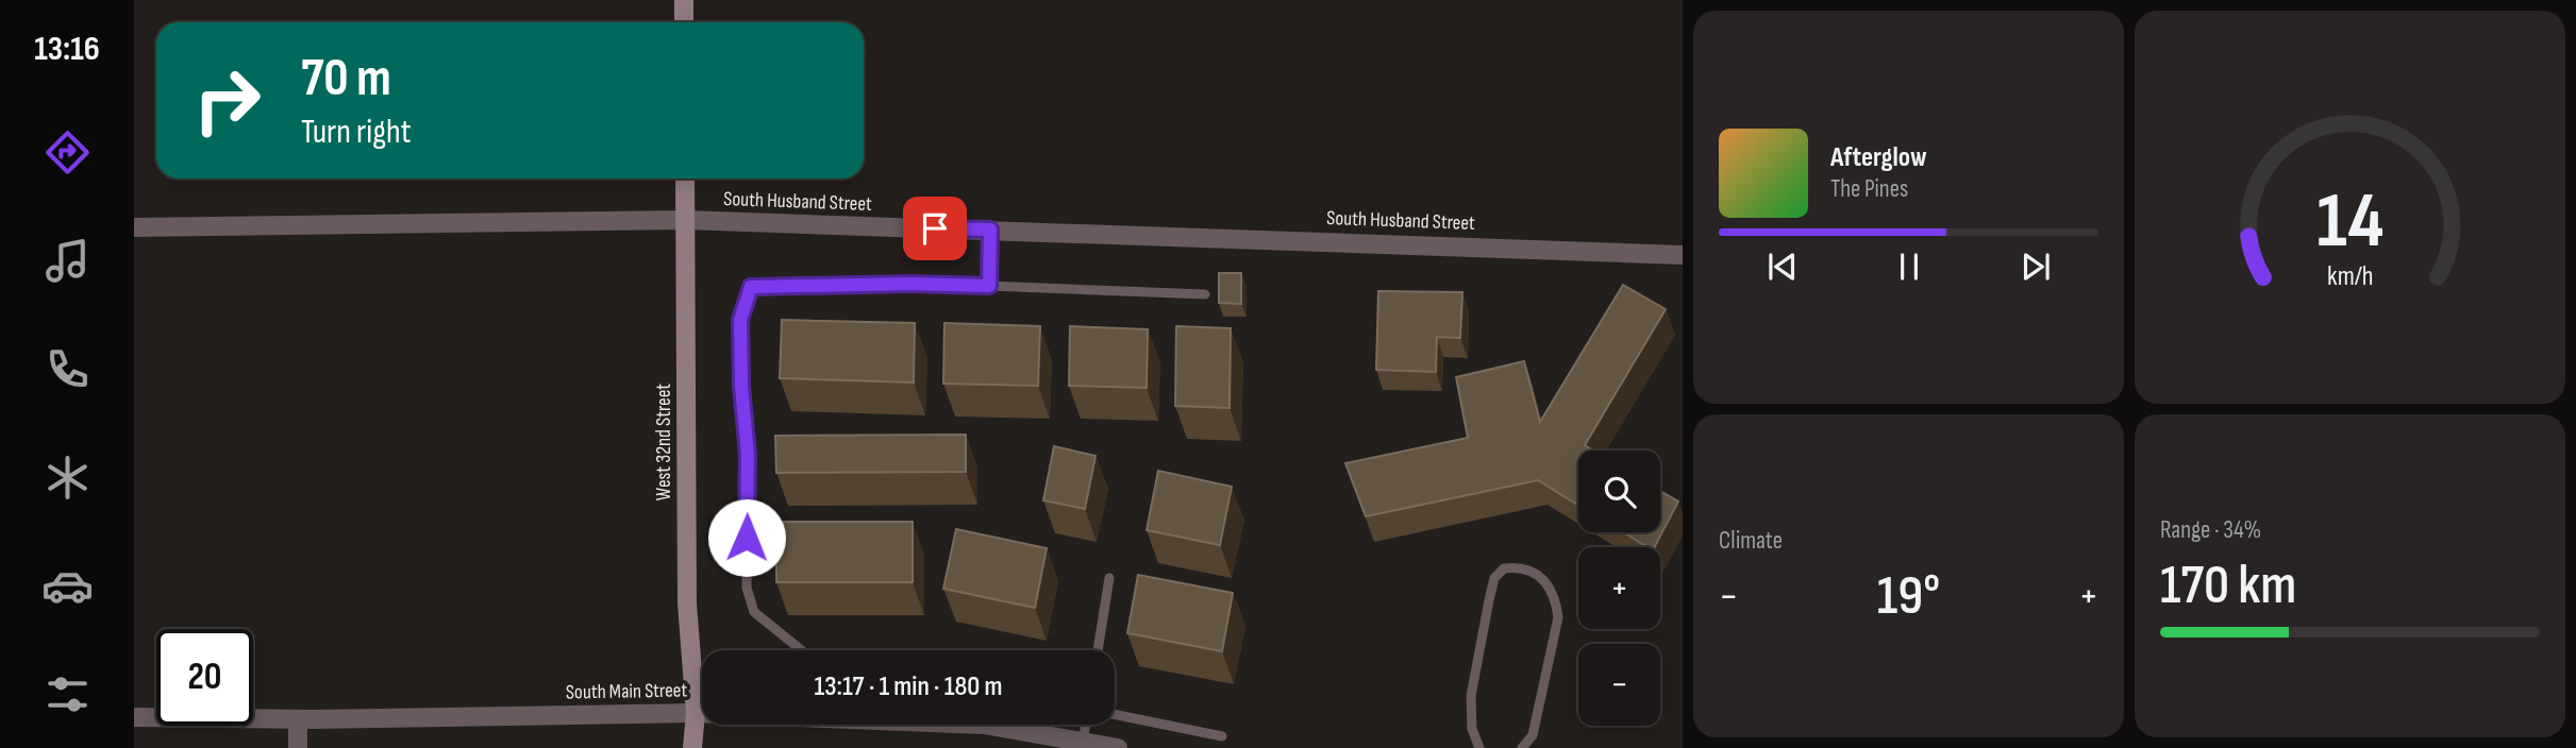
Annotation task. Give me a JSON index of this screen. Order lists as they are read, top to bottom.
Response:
{
  "streets": {
    "street": ["South Husband Street", "West 32nd Street", "South Main Street"]
  },
  "crossings": [
    ["South Husband Street", "West 32nd Street"],
    ["West 32nd Street", "South Main Street"]
  ],
  "page": {
    "tabs": "13:16",
    "turn": ["70 m", "Turn right"],
    "song": ["Afterglow", "The Pines"],
    "tile": [
      "Climate",
      ["Range · 34%", "170 km"]
    ],
    "map_buttons": ["+", "−"],
    "heat": ["−", "19°", "+"],
    "limit": "20",
    "trip": "13:17 · 1 min · 180 m",
    "gauge": ["14", "km/h"]
  }
}
